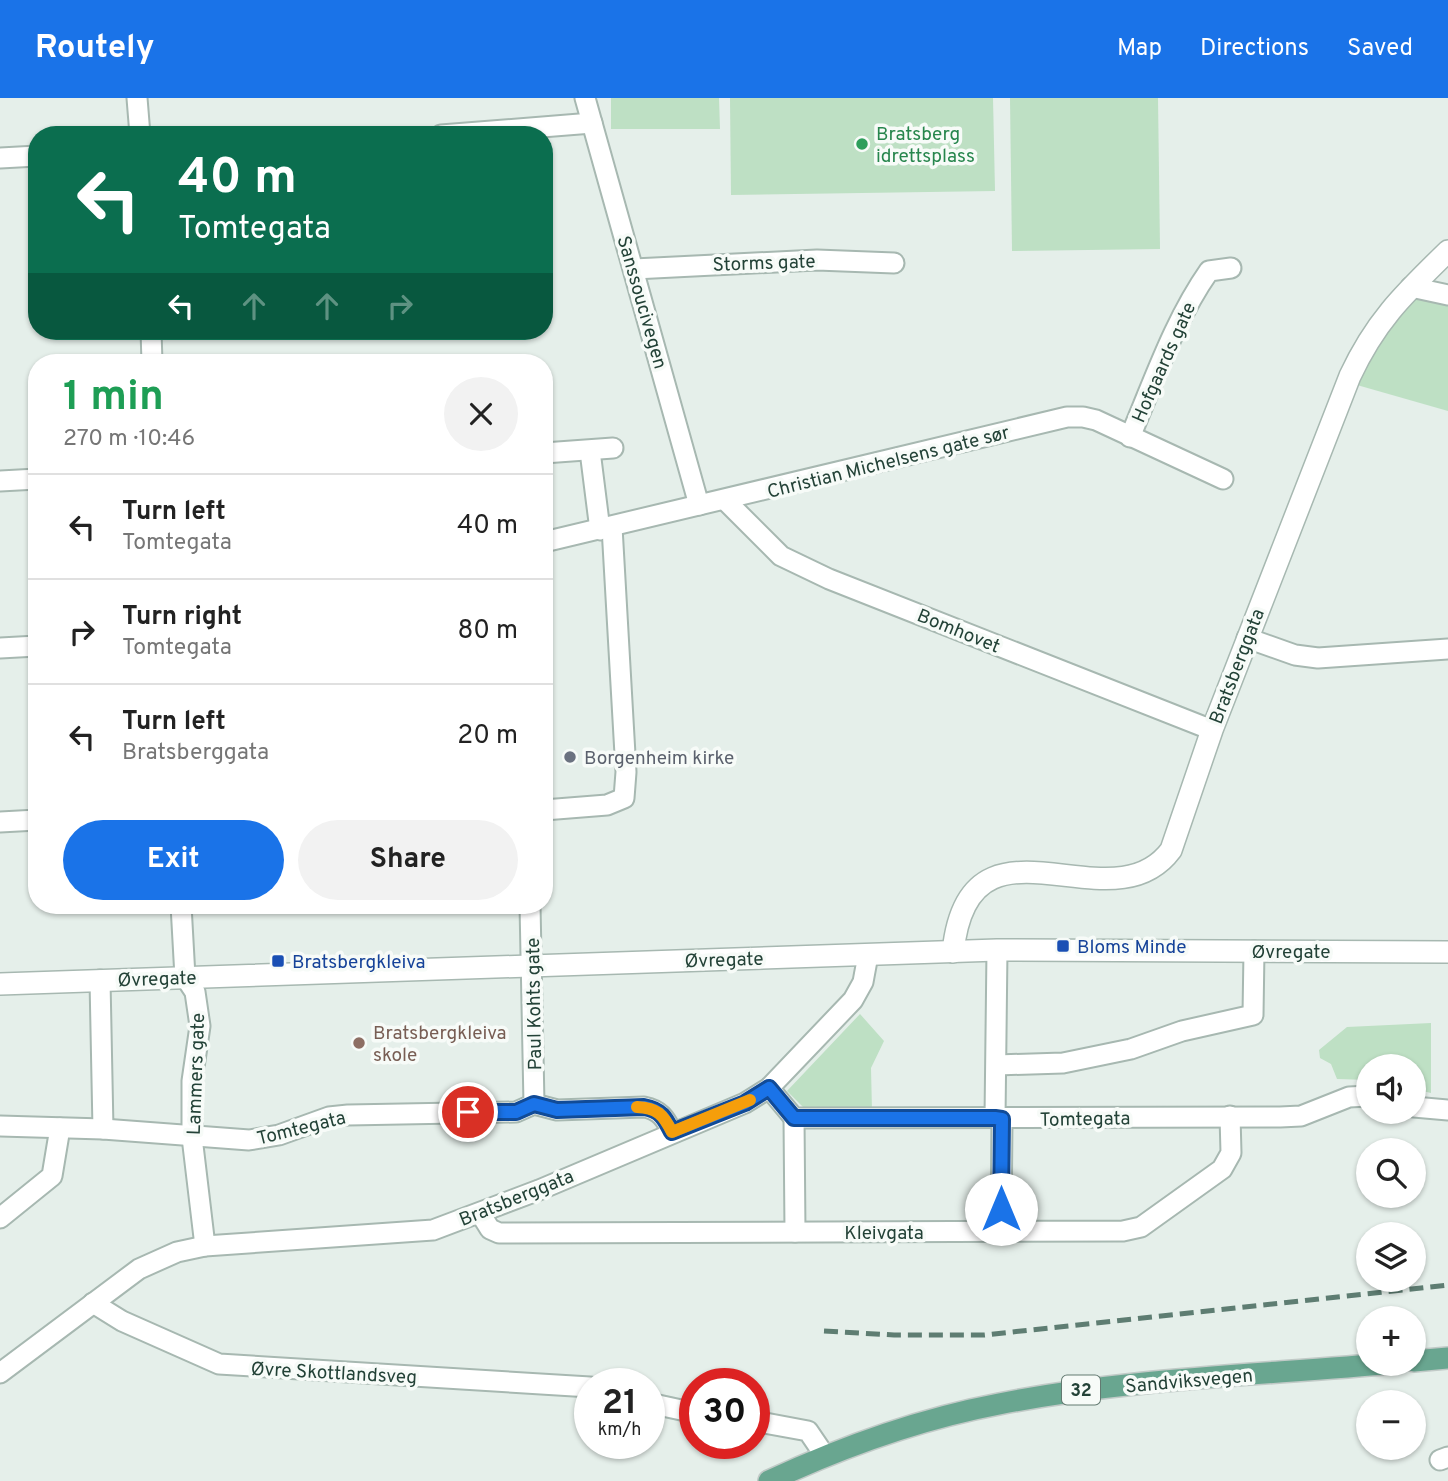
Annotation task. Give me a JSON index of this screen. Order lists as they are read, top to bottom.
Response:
{
  "streets": {
    "main road": ["Sandviksvegen", "32"],
    "street": [
      "Storms gate",
      "Sanssoucivegen",
      "Hofgaards gate",
      "Christian Michelsens gate sør",
      "Bomhovet",
      "Bratsberggata",
      "Øvregate",
      "Paul Kohts gate",
      "Lammers gate",
      "Tomtegata",
      "Kleivgata",
      "Øvre Skottlandsveg"
    ]
  },
  "crossings": [
    ["Storms gate", "Sanssoucivegen"],
    ["Sanssoucivegen", "Christian Michelsens gate sør"],
    ["Hofgaards gate", "Christian Michelsens gate sør"],
    ["Christian Michelsens gate sør", "Bomhovet"],
    ["Bomhovet", "Bratsberggata"],
    ["Bratsberggata", "Øvregate"],
    ["Bratsberggata", "Lammers gate"],
    ["Bratsberggata", "Tomtegata"],
    ["Bratsberggata", "Kleivgata"],
    ["Bratsberggata", "Øvre Skottlandsveg"],
    ["Øvregate", "Paul Kohts gate"],
    ["Øvregate", "Lammers gate"],
    ["Paul Kohts gate", "Tomtegata"],
    ["Lammers gate", "Tomtegata"],
    ["Tomtegata", "Kleivgata"],
    ["Sandviksvegen", "32"]
  ],
  "places": {
    "other": ["Bratsberg idrettsplass", "Borgenheim kirke", "Bratsbergkleiva skole"],
    "transit": ["Bloms Minde", "Bratsbergkleiva"]
  },
  "page": {
    "header": "Routely",
    "nav": ["Map", "Directions", "Saved"],
    "turn": ["40 m", "Tomtegata"],
    "heading": ["1 min", "270 m · 10:46"],
    "list": [
      {
        "name": "Turn left",
        "note": "Tomtegata",
        "value": "40 m"
      },
      {
        "name": "Turn right",
        "note": "Tomtegata",
        "value": "80 m"
      },
      {
        "name": "Turn left",
        "note": "Bratsberggata",
        "value": "20 m"
      }
    ],
    "buttons": ["Exit", "Share"],
    "map_buttons": ["+", "−"],
    "speed": "21 km/h",
    "limit": "30"
  }
}
